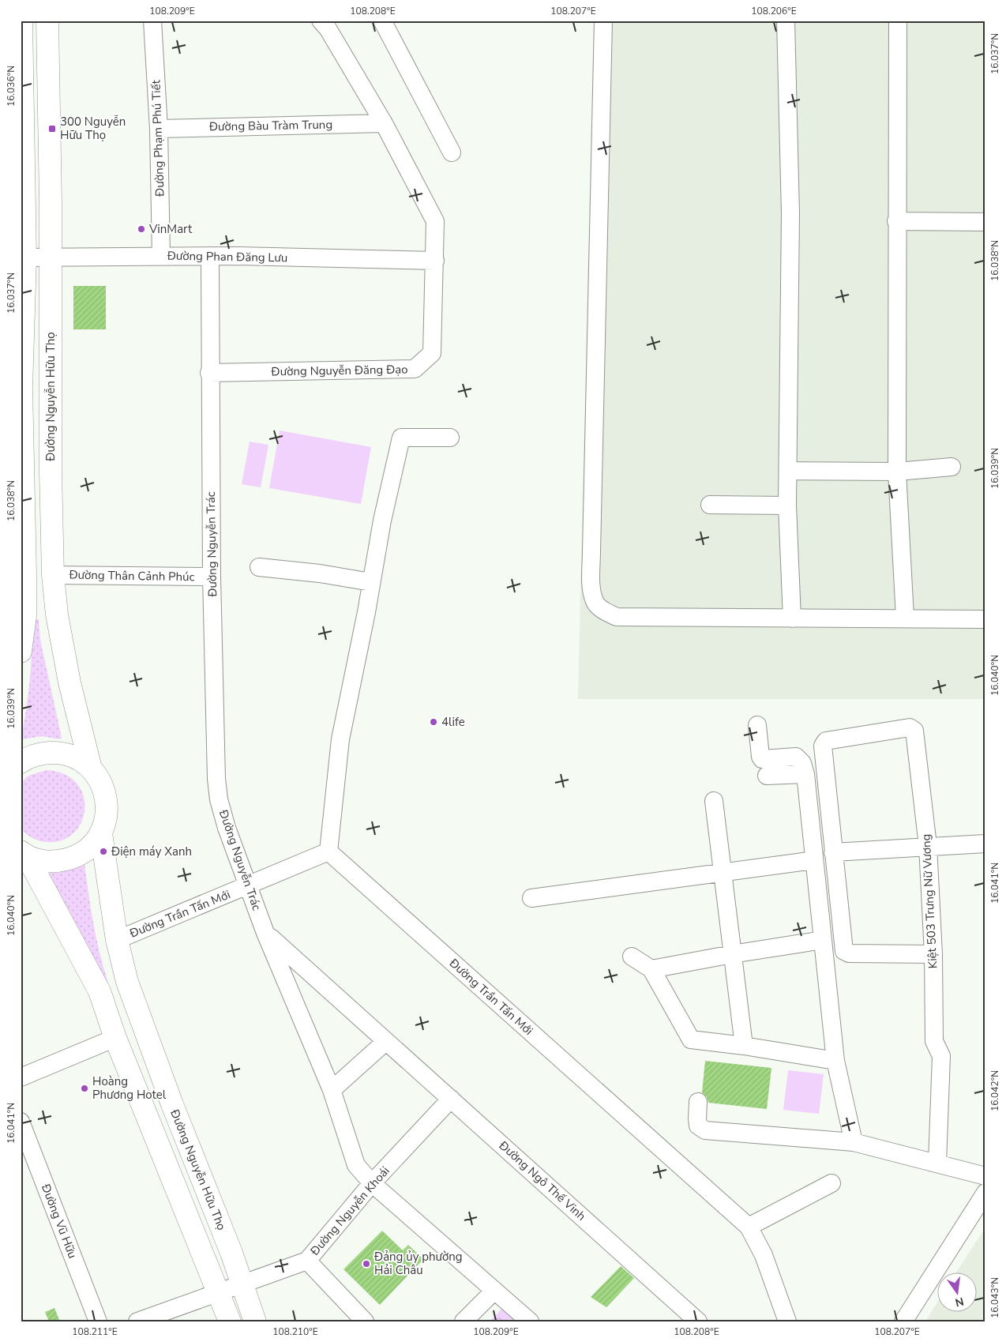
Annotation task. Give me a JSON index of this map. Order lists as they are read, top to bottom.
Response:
{
  "streets": {
    "main road": ["Đường Nguyễn Hữu Thọ"],
    "street": [
      "Đường Bàu Tràm Trung",
      "Đường Phạm Phú Tiết",
      "Đường Phan Đăng Lưu",
      "Đường Nguyễn Đăng Đạo",
      "Đường Nguyễn Trác",
      "Đường Thân Cảnh Phúc",
      "Kiệt 503 Trưng Nữ Vương",
      "Đường Trần Tấn Mới",
      "Đường Ngô Thế Vinh",
      "Đường Nguyễn Khoái",
      "Đường Vũ Hữu"
    ]
  },
  "crossings": [
    ["Đường Bàu Tràm Trung", "Đường Phạm Phú Tiết"],
    ["Đường Bàu Tràm Trung", "Đường Nguyễn Đăng Đạo"],
    ["Đường Phạm Phú Tiết", "Đường Phan Đăng Lưu"],
    ["Đường Phan Đăng Lưu", "Đường Nguyễn Đăng Đạo"],
    ["Đường Phan Đăng Lưu", "Đường Nguyễn Hữu Thọ"],
    ["Đường Phan Đăng Lưu", "Đường Nguyễn Trác"],
    ["Đường Nguyễn Đăng Đạo", "Đường Nguyễn Trác"],
    ["Đường Nguyễn Hữu Thọ", "Đường Thân Cảnh Phúc"],
    ["Đường Nguyễn Hữu Thọ", "Đường Trần Tấn Mới"],
    ["Đường Nguyễn Hữu Thọ", "Đường Nguyễn Khoái"],
    ["Đường Nguyễn Trác", "Đường Thân Cảnh Phúc"],
    ["Đường Nguyễn Trác", "Đường Trần Tấn Mới"],
    ["Đường Nguyễn Trác", "Đường Ngô Thế Vinh"],
    ["Đường Nguyễn Trác", "Đường Nguyễn Khoái"],
    ["Đường Ngô Thế Vinh", "Đường Nguyễn Khoái"]
  ],
  "places": {
    "transit": ["300 Nguyễn Hữu Thọ"],
    "other": [
      "VinMart",
      "4life",
      "Điện máy Xanh",
      "Hoàng Phương Hotel",
      "Đảng ủy phường Hải Châu"
    ]
  },
  "north": "bottom",
  "coordinates": [
    "108.209°E",
    "108.208°E",
    "108.207°E",
    "108.206°E",
    "16.037°N",
    "16.036°N",
    "16.038°N",
    "16.039°N",
    "16.040°N",
    "16.041°N",
    "16.042°N",
    "16.043°N",
    "108.211°E",
    "108.210°E"
  ]
}
